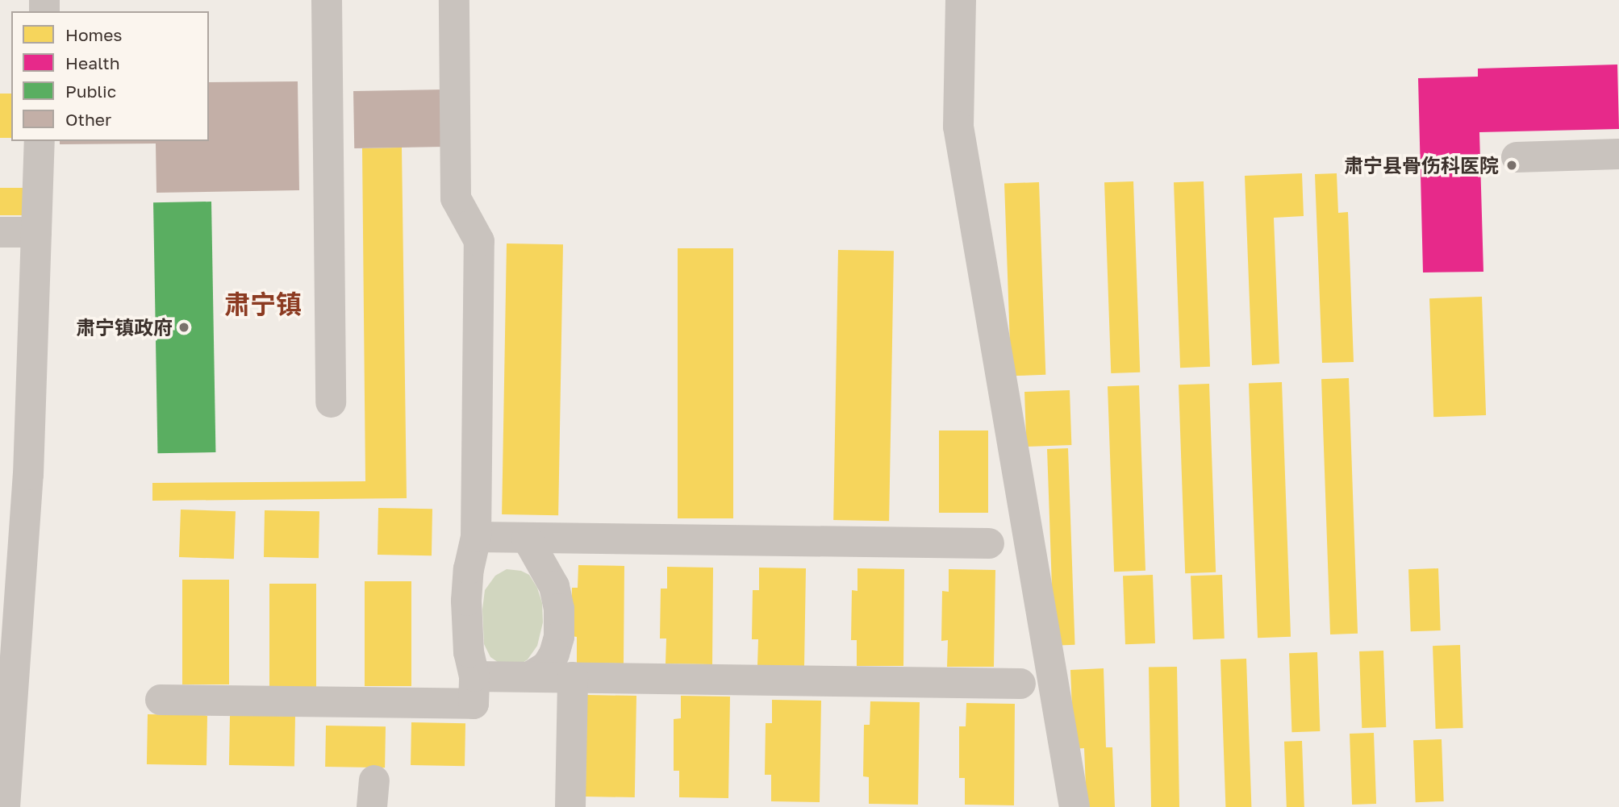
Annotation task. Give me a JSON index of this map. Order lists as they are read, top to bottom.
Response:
{
  "districts": ["肃宁镇"],
  "places": ["肃宁县骨伤科医院", "肃宁镇政府"],
  "legend": [
    "Homes",
    "Health",
    "Public",
    "Other"
  ]
}
